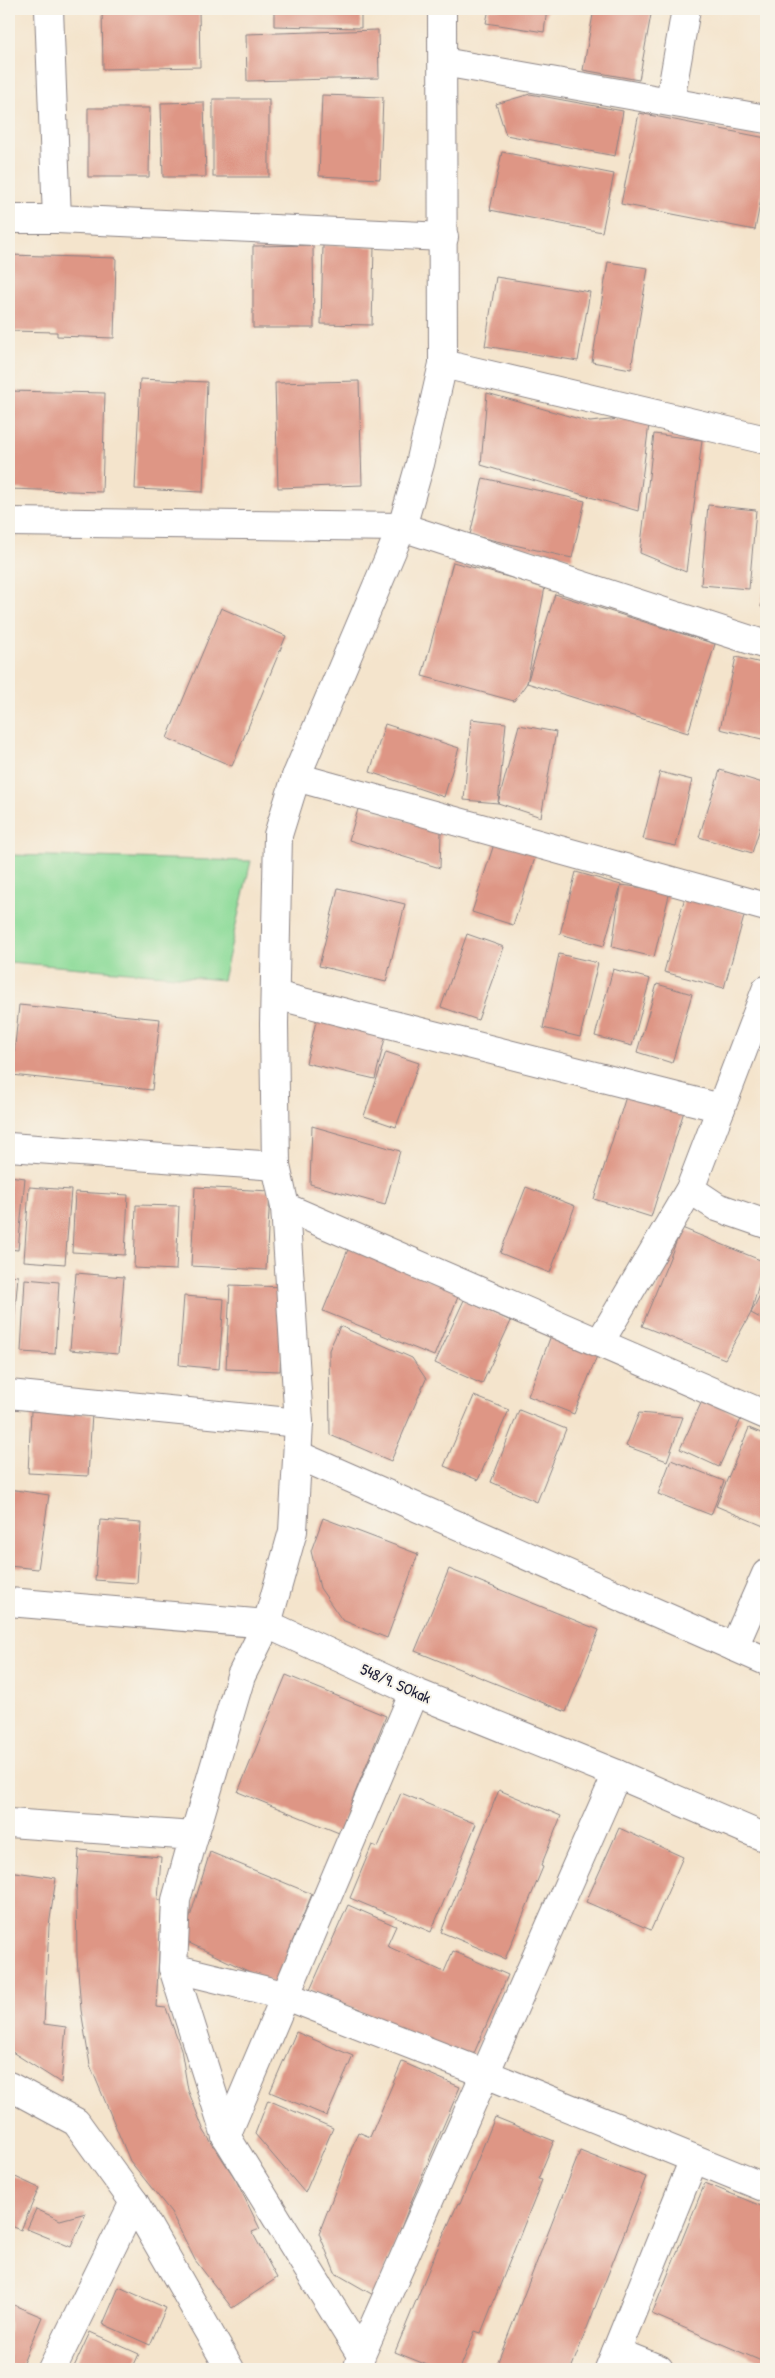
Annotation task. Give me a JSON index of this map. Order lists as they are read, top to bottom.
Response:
{
  "streets": {
    "street": ["548/9. SOkak"]
  }
}
